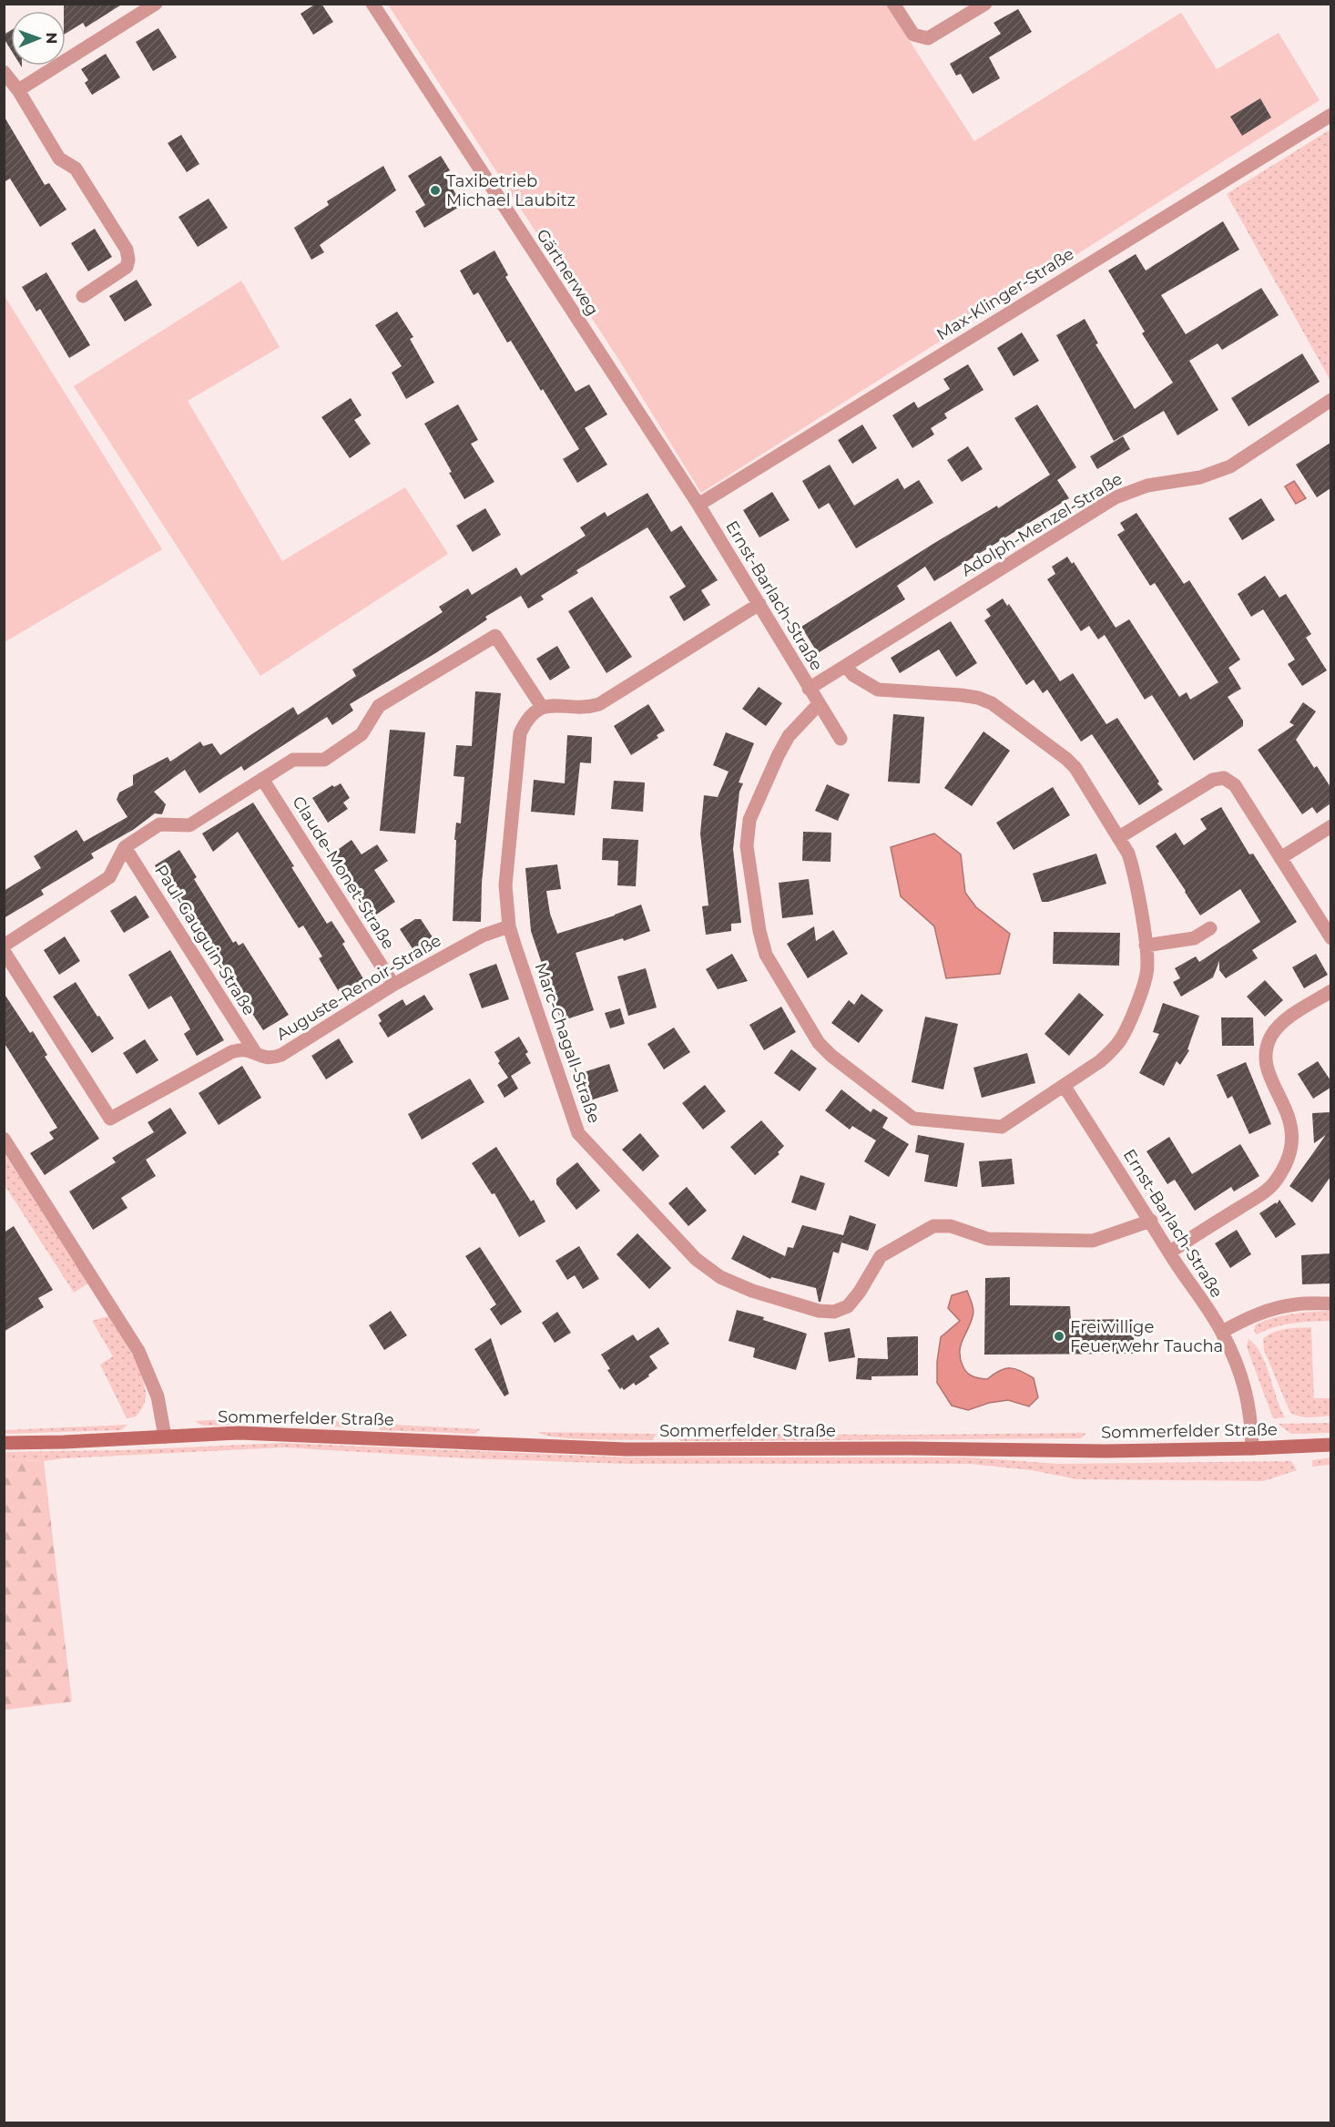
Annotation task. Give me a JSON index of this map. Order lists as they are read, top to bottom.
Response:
{
  "streets": {
    "main road": ["Sommerfelder Straße"],
    "street": [
      "Gärtnerweg",
      "Max-Klinger-Straße",
      "Adolph-Menzel-Straße",
      "Ernst-Barlach-Straße",
      "Claude-Monet-Straße",
      "Paul-Gauguin-Straße",
      "Auguste-Renoir-Straße",
      "Marc-Chagall-Straße"
    ]
  },
  "crossings": [
    ["Gärtnerweg", "Max-Klinger-Straße"],
    ["Gärtnerweg", "Ernst-Barlach-Straße"],
    ["Max-Klinger-Straße", "Ernst-Barlach-Straße"],
    ["Adolph-Menzel-Straße", "Ernst-Barlach-Straße"],
    ["Ernst-Barlach-Straße", "Marc-Chagall-Straße"],
    ["Ernst-Barlach-Straße", "Sommerfelder Straße"],
    ["Claude-Monet-Straße", "Auguste-Renoir-Straße"],
    ["Paul-Gauguin-Straße", "Auguste-Renoir-Straße"],
    ["Auguste-Renoir-Straße", "Marc-Chagall-Straße"]
  ],
  "places": ["Taxibetrieb Michael Laubitz", "Freiwillige Feuerwehr Taucha"],
  "north": "right"
}
